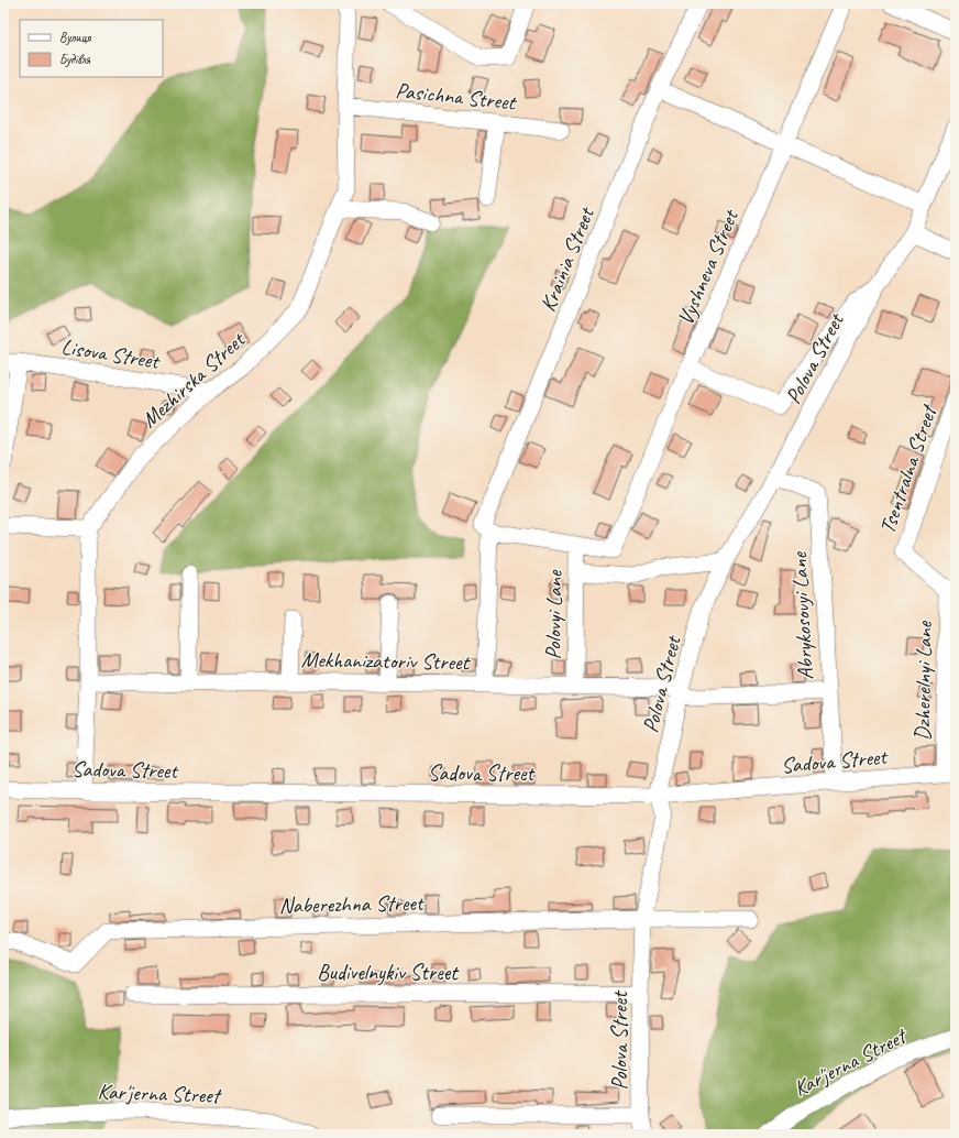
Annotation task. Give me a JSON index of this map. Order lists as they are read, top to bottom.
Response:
{
  "streets": {
    "street": [
      "Pasichna Street",
      "Krainia Street",
      "Vyshneva Street",
      "Lisova Street",
      "Polova Street",
      "Mezhirska Street",
      "Tsentralna Street",
      "Polovyi Lane",
      "Abrykosovyi Lane",
      "Mekhanizatoriv Street",
      "Dzherelnyi Lane",
      "Sadova Street",
      "Naberezhna Street",
      "Budivelnykiv Street",
      "Kar'jerna Street"
    ]
  },
  "crossings": [
    ["Pasichna Street", "Mezhirska Street"],
    ["Vyshneva Street", "Polova Street"],
    ["Vyshneva Street", "Polovyi Lane"],
    ["Lisova Street", "Mezhirska Street"],
    ["Polova Street", "Abrykosovyi Lane"],
    ["Polova Street", "Mekhanizatoriv Street"],
    ["Polova Street", "Sadova Street"],
    ["Polova Street", "Naberezhna Street"],
    ["Polova Street", "Budivelnykiv Street"],
    ["Tsentralna Street", "Dzherelnyi Lane"],
    ["Polovyi Lane", "Mekhanizatoriv Street"],
    ["Abrykosovyi Lane", "Mekhanizatoriv Street"],
    ["Abrykosovyi Lane", "Sadova Street"],
    ["Dzherelnyi Lane", "Sadova Street"]
  ],
  "legend": ["Вулиця", "Будівля"]
}
